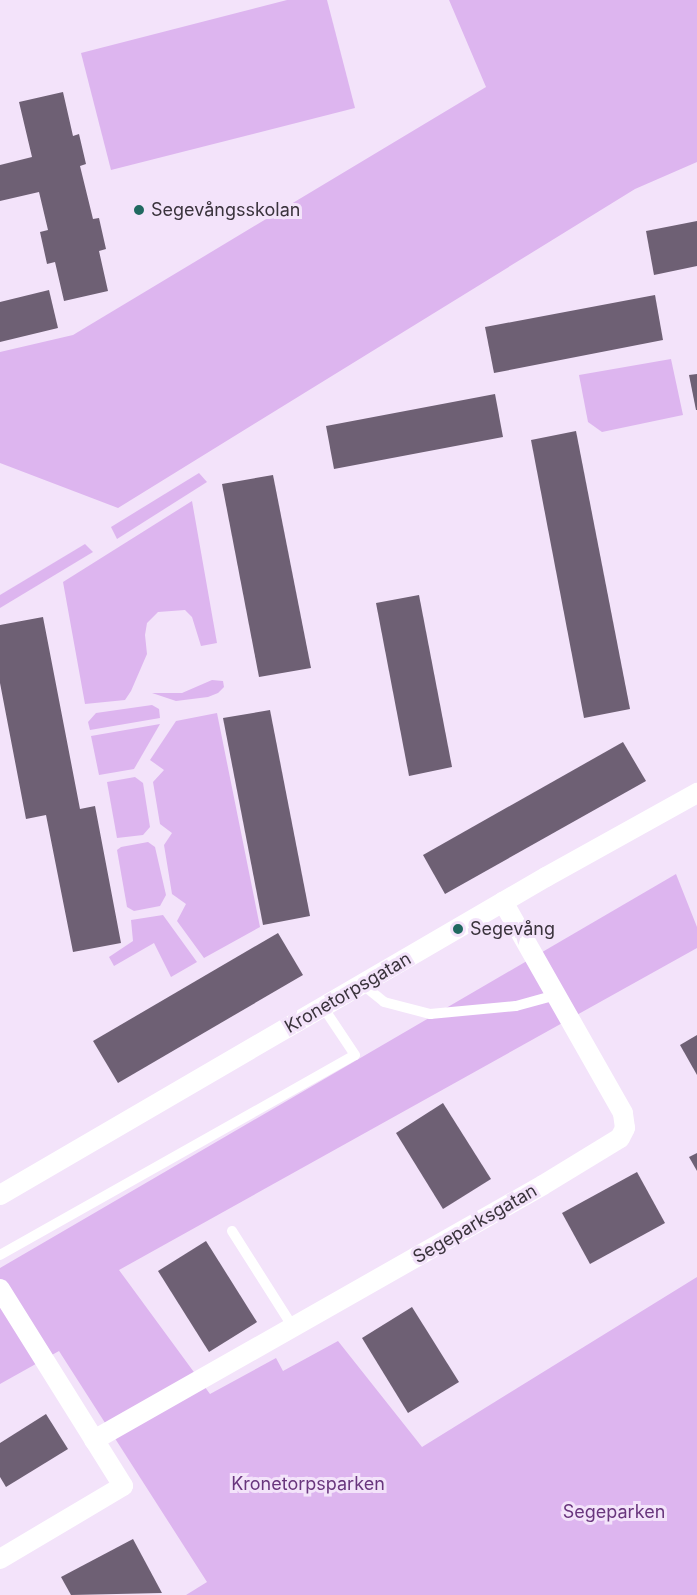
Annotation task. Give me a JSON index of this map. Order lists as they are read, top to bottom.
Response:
{
  "streets": {
    "street": ["Kronetorpsgatan", "Segeparksgatan"]
  },
  "crossings": [
    ["Kronetorpsgatan", "Segeparksgatan"]
  ],
  "parks": ["Kronetorpsparken", "Segeparken"],
  "places": ["Segevångsskolan", "Segevång"]
}
